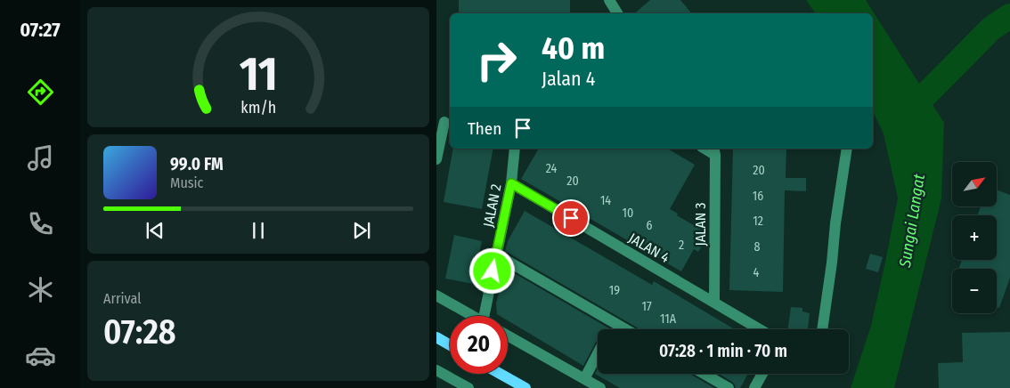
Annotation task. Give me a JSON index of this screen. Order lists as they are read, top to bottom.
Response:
{
  "streets": {
    "street": ["JALAN 2", "JALAN 3", "JALAN 4"]
  },
  "crossings": [
    ["JALAN 2", "JALAN 4"],
    ["JALAN 3", "JALAN 4"]
  ],
  "water": ["Sungai Langat"],
  "house_numbers": [
    "24",
    "20",
    "20",
    "16",
    "14",
    "10",
    "12",
    "6",
    "2",
    "8",
    "4",
    "19",
    "17",
    "11A"
  ],
  "north": "top right",
  "page": {
    "tabs": "07:27",
    "turn": ["40 m", "Jalan 4"],
    "then": "Then",
    "song": ["99.0 FM", "Music"],
    "map_buttons": ["+", "−"],
    "tile": ["Arrival", "07:28"],
    "limit": "20",
    "trip": "07:28 · 1 min · 70 m",
    "gauge": ["11", "km/h"]
  }
}
